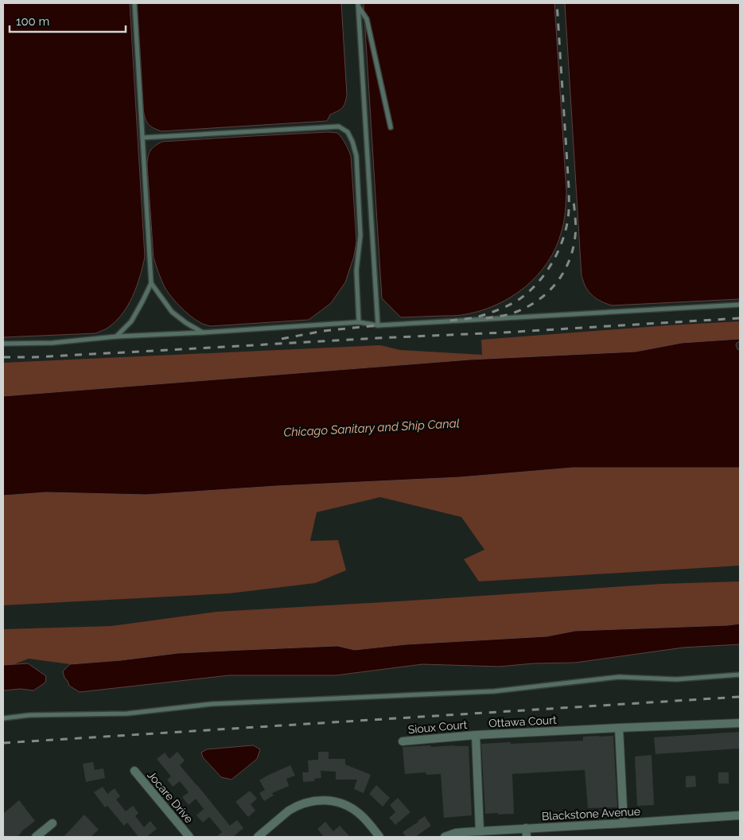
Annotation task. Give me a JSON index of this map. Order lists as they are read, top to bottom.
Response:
{
  "streets": {
    "street": [
      "Ottawa Court",
      "Sioux Court",
      "Jocare Drive",
      "Blackstone Avenue"
    ]
  },
  "crossings": [
    ["Ottawa Court", "Sioux Court"],
    ["Ottawa Court", "Blackstone Avenue"]
  ],
  "water": ["Chicago Sanitary and Ship Canal"],
  "scale_bar": "100 m"
}
